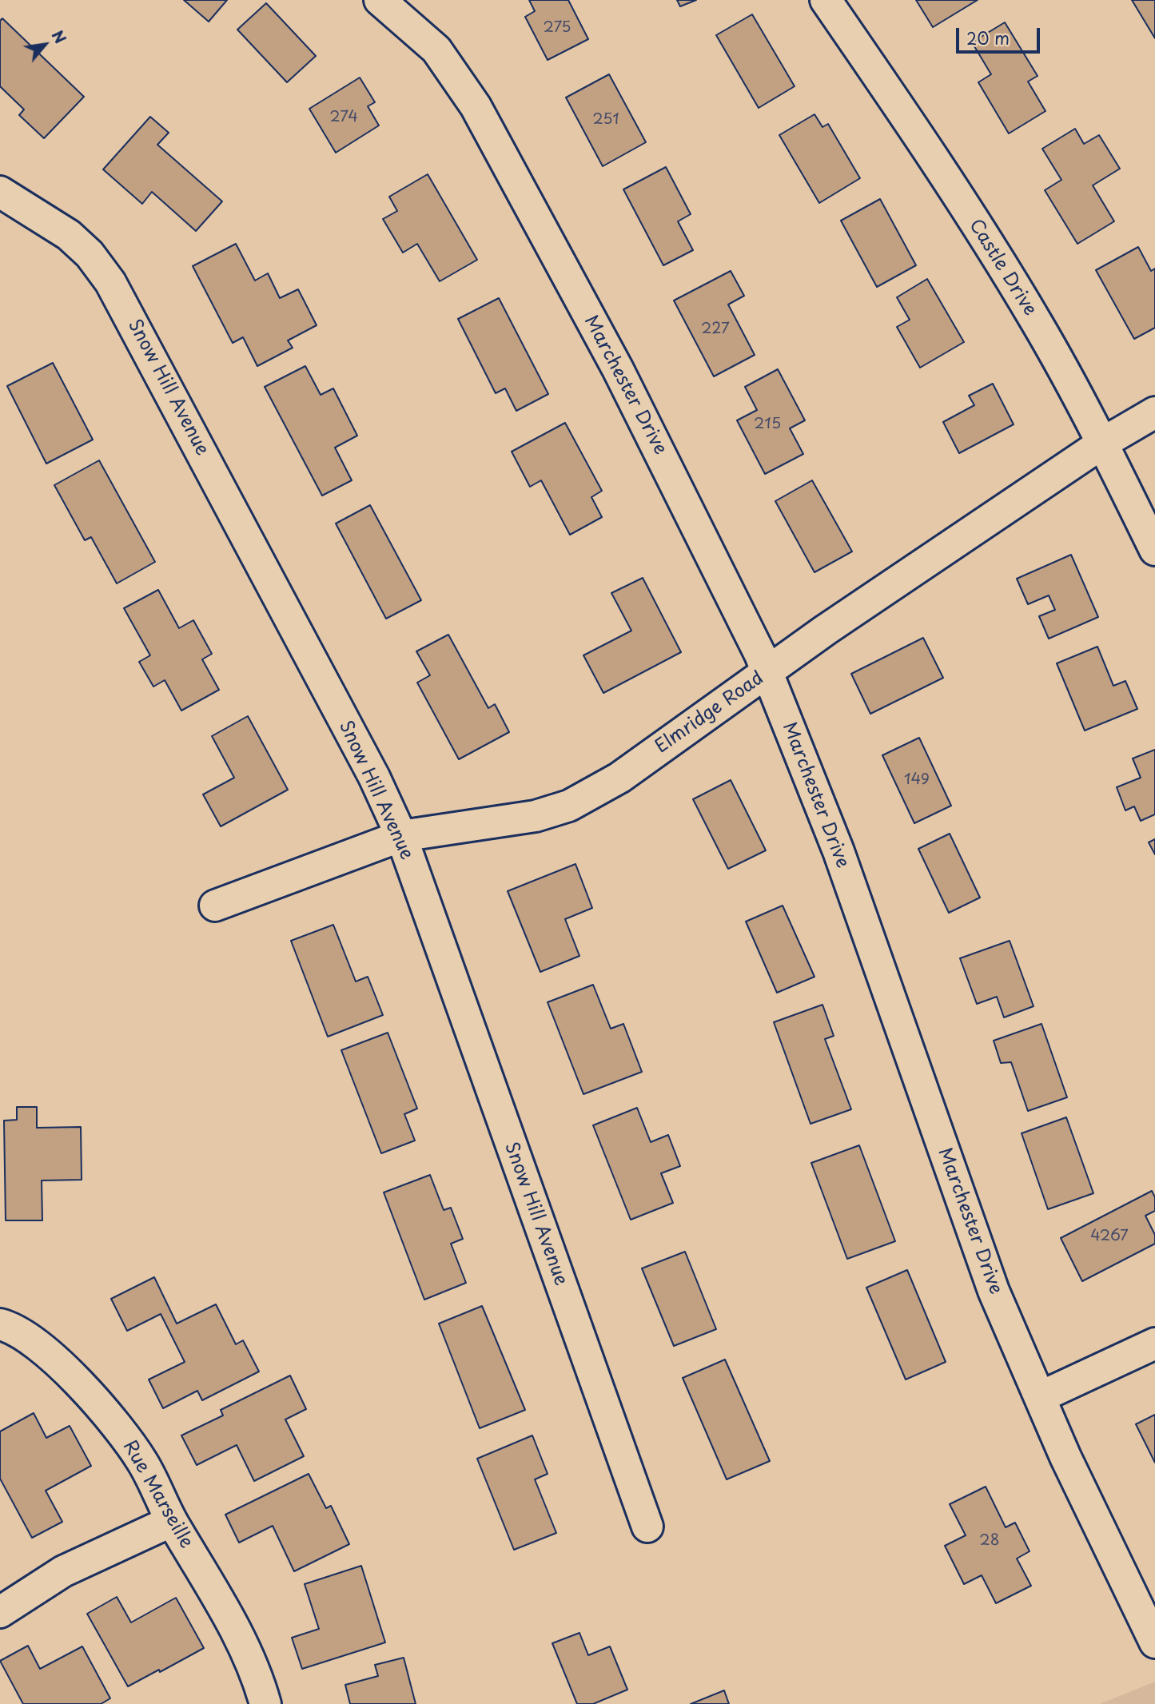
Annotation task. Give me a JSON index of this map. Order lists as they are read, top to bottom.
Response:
{
  "streets": {
    "street": [
      "Castle Drive",
      "Marchester Drive",
      "Snow Hill Avenue",
      "Elmridge Road",
      "Rue Marseille"
    ]
  },
  "crossings": [
    ["Castle Drive", "Elmridge Road"],
    ["Marchester Drive", "Elmridge Road"],
    ["Snow Hill Avenue", "Elmridge Road"]
  ],
  "house_numbers": [
    "275",
    "274",
    "251",
    "227",
    "215",
    "149",
    "4267",
    "28"
  ],
  "scale_bar": "20 m",
  "north": "top right"
}
